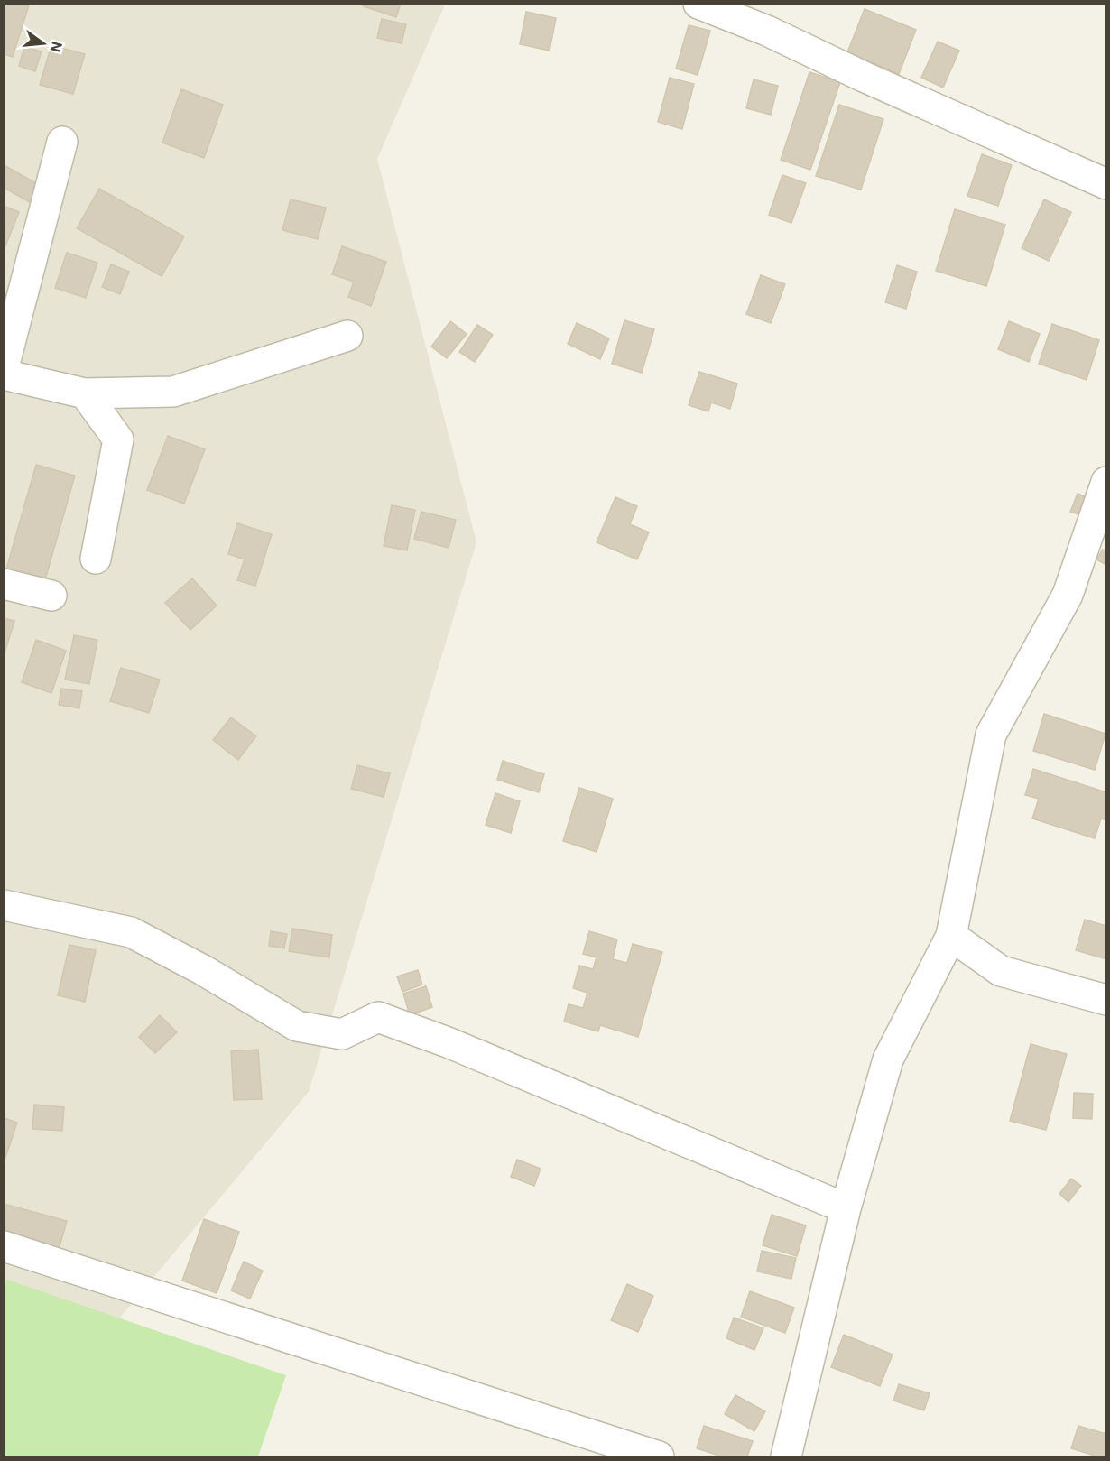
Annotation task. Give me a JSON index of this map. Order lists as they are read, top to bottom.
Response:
{
  "north": "right"
}
